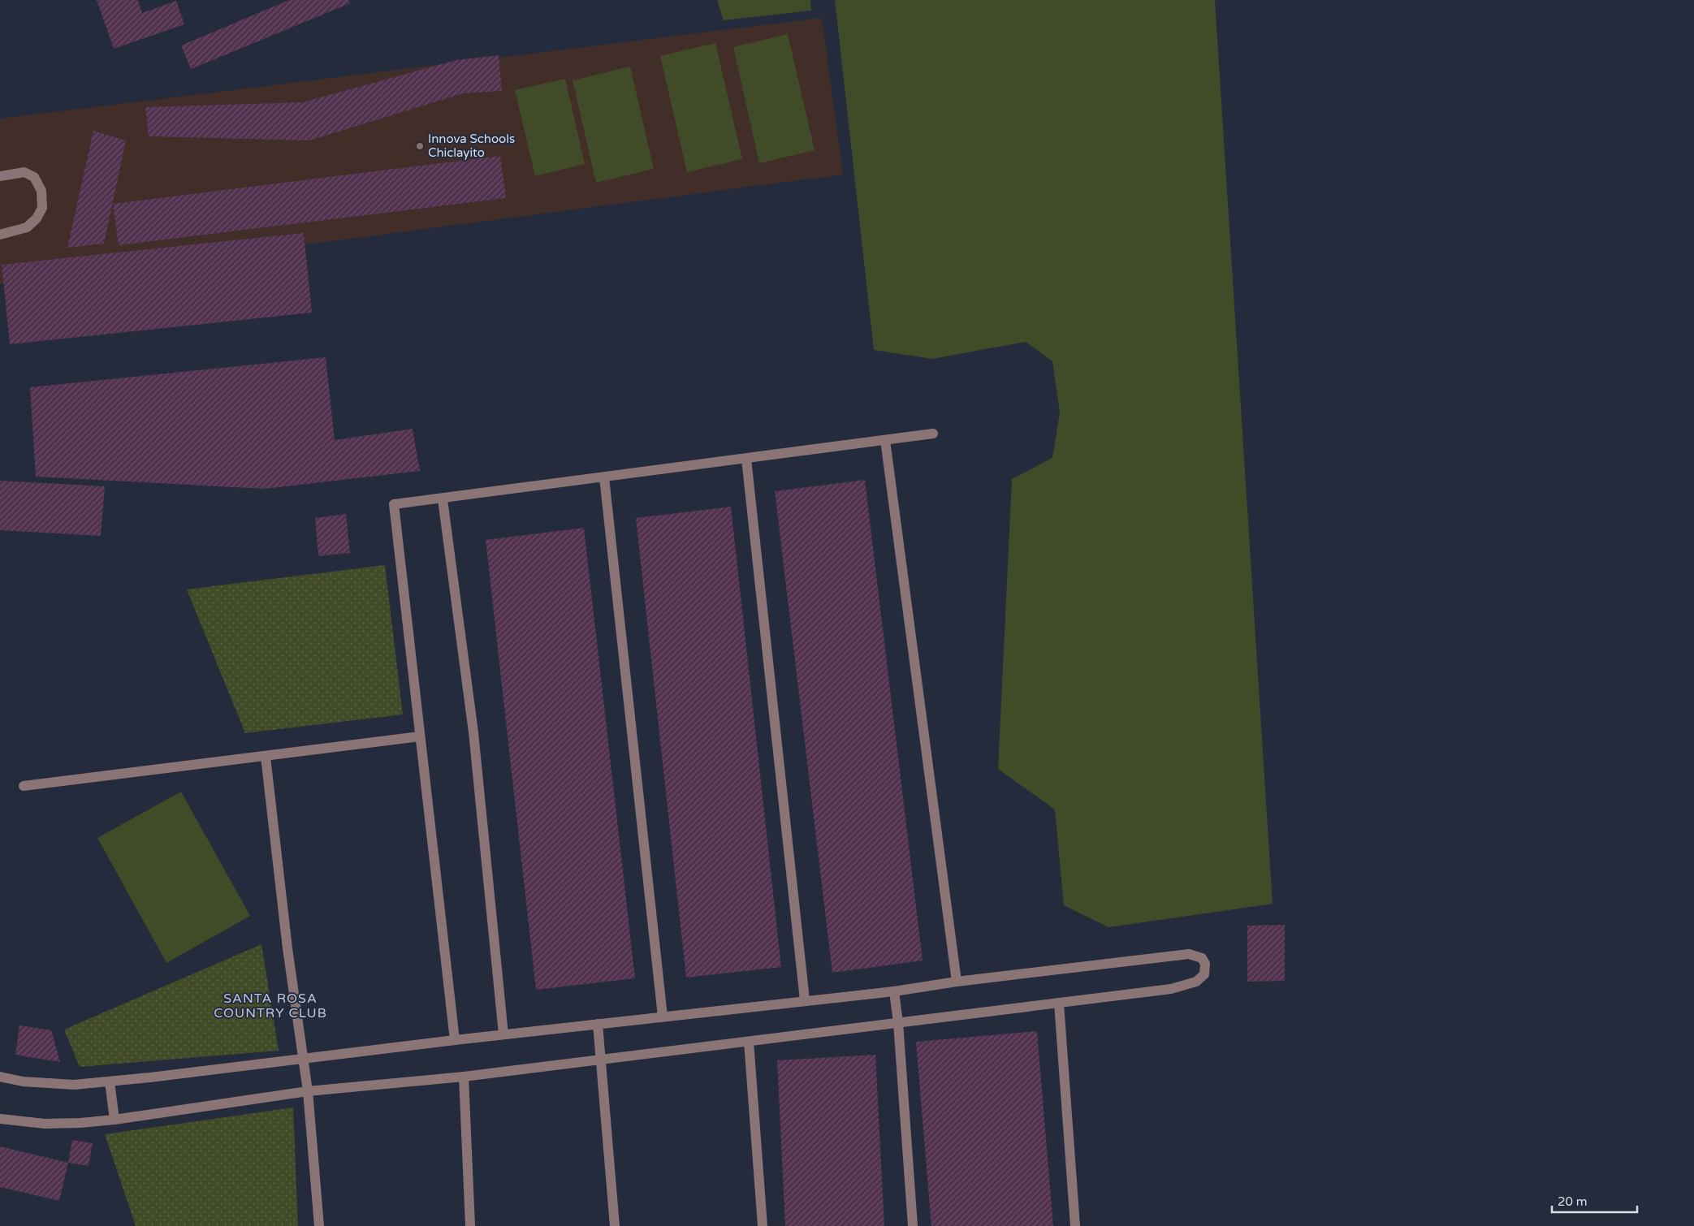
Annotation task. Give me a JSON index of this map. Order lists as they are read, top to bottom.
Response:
{
  "districts": ["SANTA ROSA COUNTRY CLUB"],
  "places": ["Innova Schools Chiclayito"],
  "scale_bar": "20 m"
}
